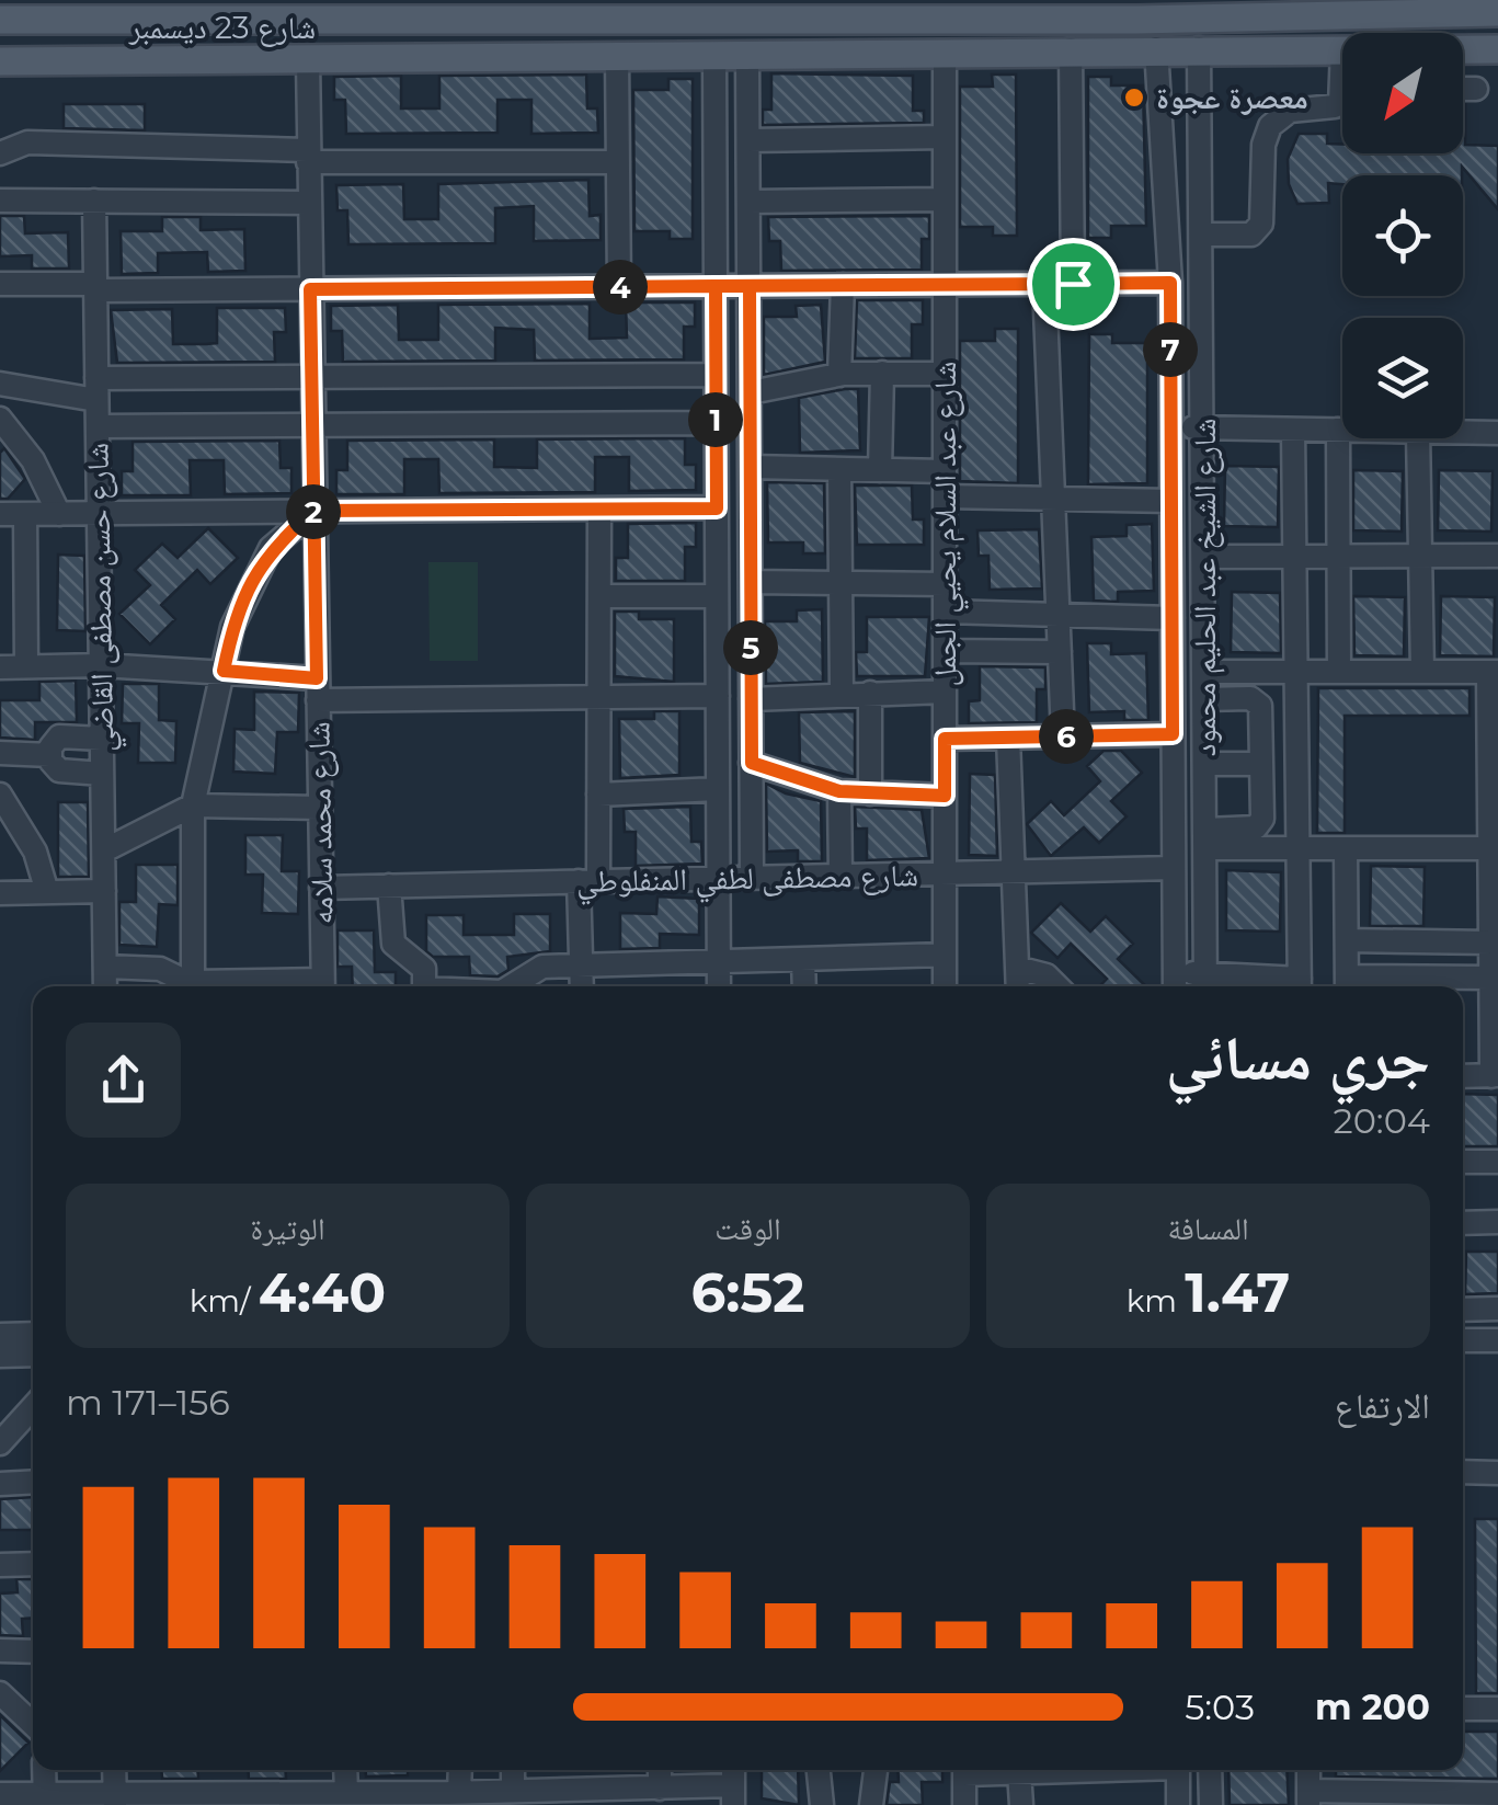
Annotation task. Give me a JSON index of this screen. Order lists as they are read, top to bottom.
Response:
{
  "streets": {
    "main road": ["شارع 23 ديسمبر"],
    "street": [
      "شارع عبد السلام يحيي الجمل",
      "شارع الشيخ عبد الحليم محمود",
      "شارع حسن مصطفى القاضي",
      "شارع محمد سلامه",
      "شارع مصطفى لطفي المنفلوطي"
    ]
  },
  "crossings": [
    ["شارع 23 ديسمبر", "شارع عبد السلام يحيي الجمل"],
    ["شارع 23 ديسمبر", "شارع الشيخ عبد الحليم محمود"],
    ["شارع 23 ديسمبر", "شارع محمد سلامه"],
    ["شارع عبد السلام يحيي الجمل", "شارع مصطفى لطفي المنفلوطي"],
    ["شارع الشيخ عبد الحليم محمود", "شارع مصطفى لطفي المنفلوطي"],
    ["شارع محمد سلامه", "شارع مصطفى لطفي المنفلوطي"]
  ],
  "places": ["معصرة عجوة"],
  "north": "bottom left",
  "page": {
    "pins": [
      "4",
      "7",
      "1",
      "2",
      "5",
      "6"
    ],
    "heading": ["جري مسائي", "20:04"],
    "stats": [
      ["المسافة", "1.47 km"],
      ["الوقت", "6:52"],
      ["الوتيرة", "4:40 /km"]
    ],
    "chart": ["الارتفاع", "156–171 m"],
    "list": [
      {
        "name": "200 m",
        "note": "5:03"
      }
    ]
  }
}
